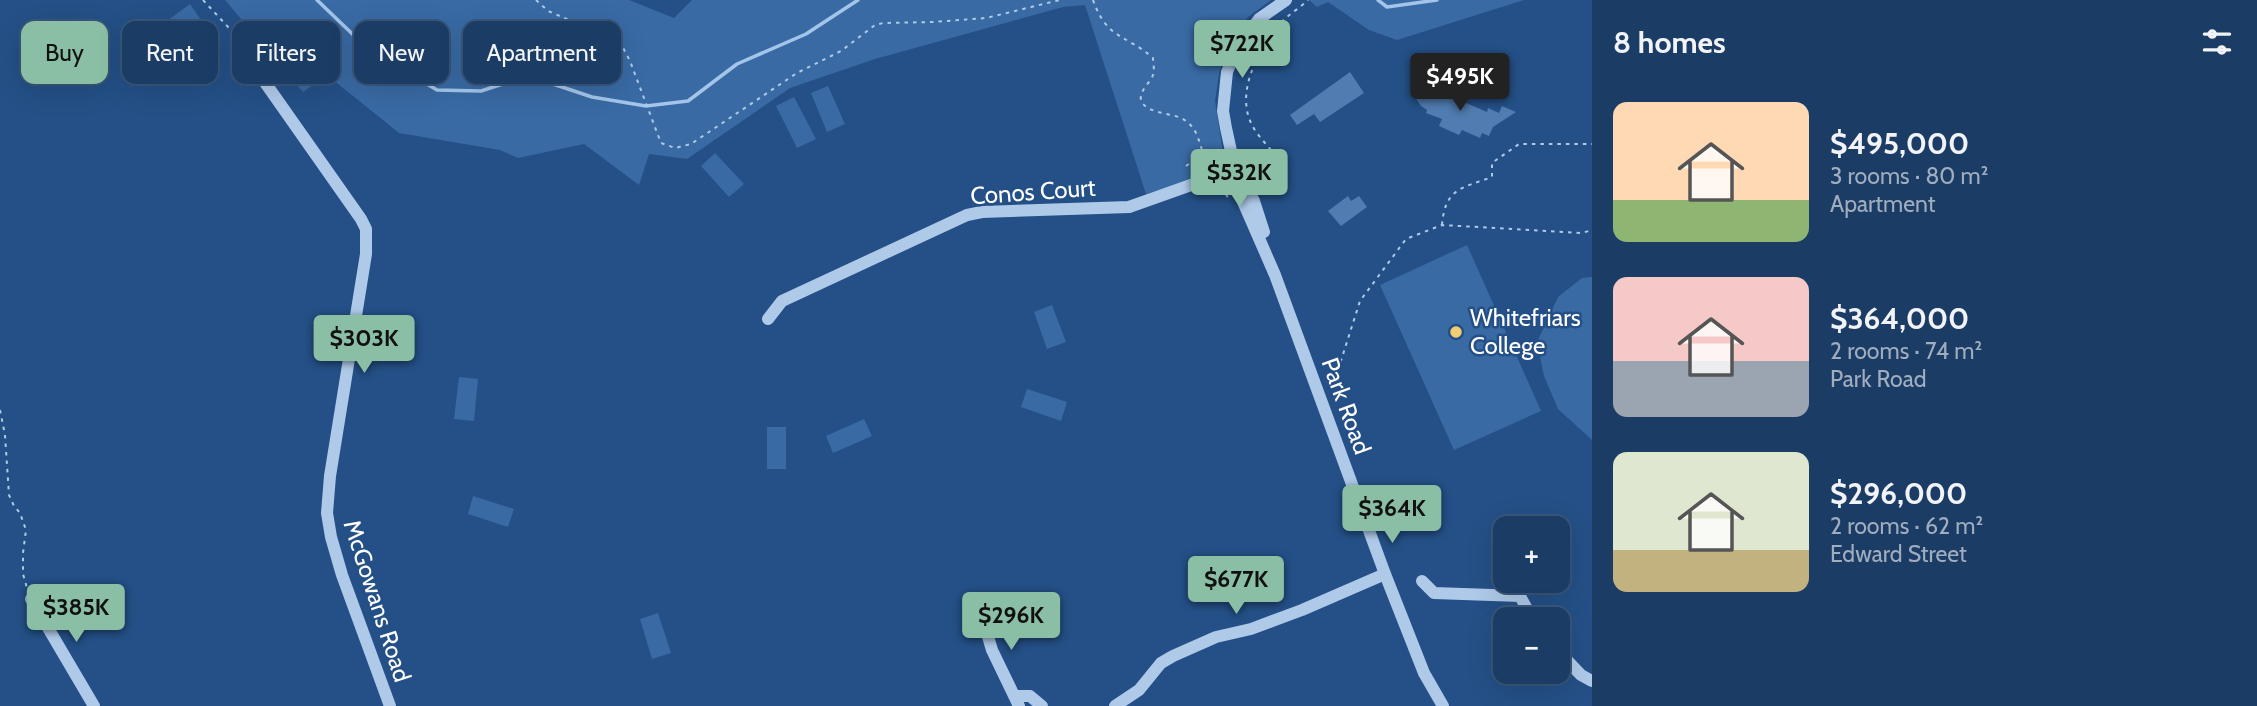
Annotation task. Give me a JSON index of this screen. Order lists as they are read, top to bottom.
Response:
{
  "streets": {
    "street": ["Conos Court", "Park Road", "McGowans Road"]
  },
  "crossings": [
    ["Conos Court", "Park Road"]
  ],
  "places": ["Whitefriars College"],
  "page": {
    "heading": "8 homes",
    "price": [
      "$722K",
      "$495K",
      "$532K",
      "$303K",
      "$364K",
      "$677K",
      "$385K",
      "$296K"
    ],
    "chip": [
      "Buy",
      "Rent",
      "Filters",
      "New",
      "Apartment"
    ],
    "list": [
      {
        "name": "$495,000",
        "note": "3 rooms · 80 m² · Apartment"
      },
      {
        "name": "$364,000",
        "note": "2 rooms · 74 m² · Park Road"
      },
      {
        "name": "$296,000",
        "note": "2 rooms · 62 m² · Edward Street"
      }
    ],
    "map_buttons": ["+", "−"]
  }
}
